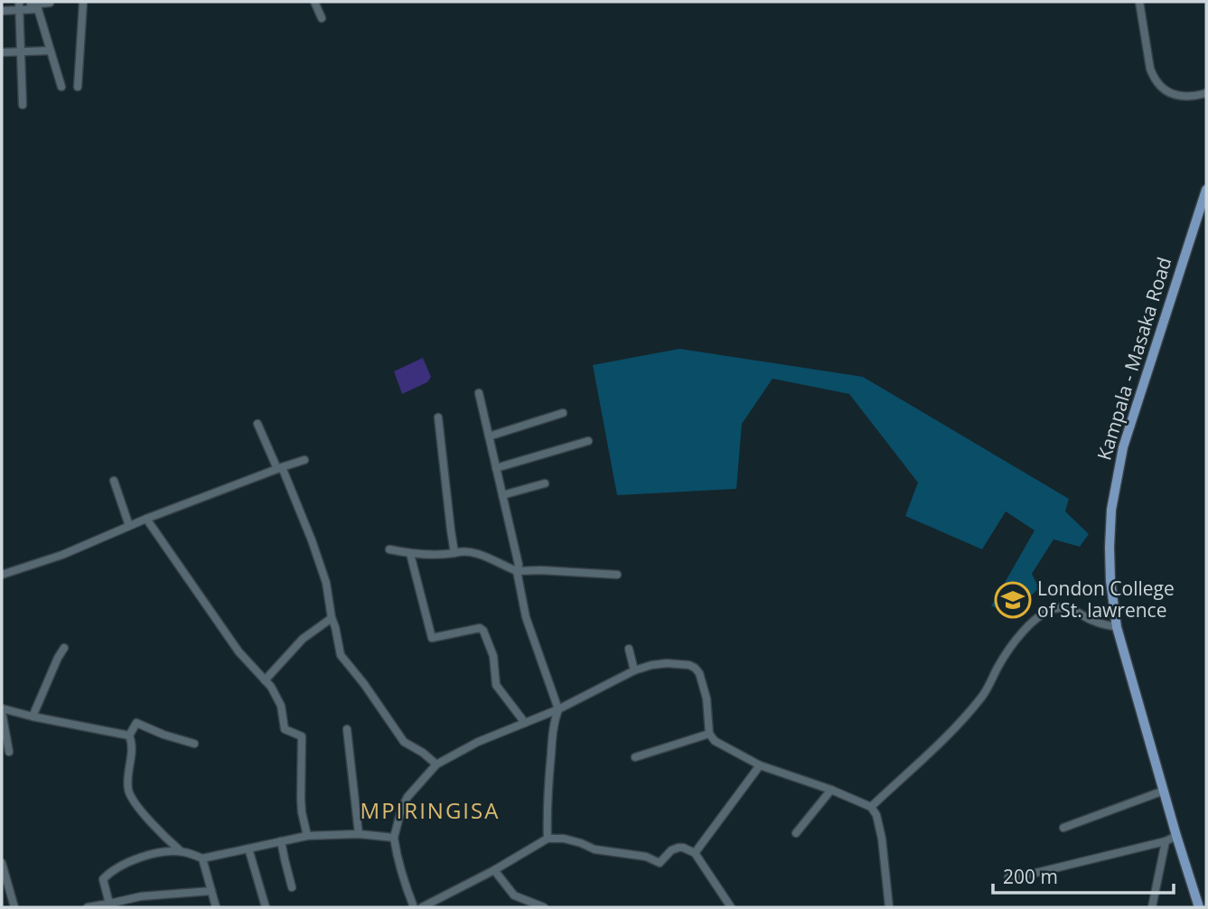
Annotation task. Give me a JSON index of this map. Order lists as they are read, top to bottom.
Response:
{
  "streets": {
    "main road": ["Kampala - Masaka Road"]
  },
  "districts": ["MPIRINGISA"],
  "places": {
    "school or university": ["London College of St. lawrence"]
  },
  "scale_bar": "200 m"
}
